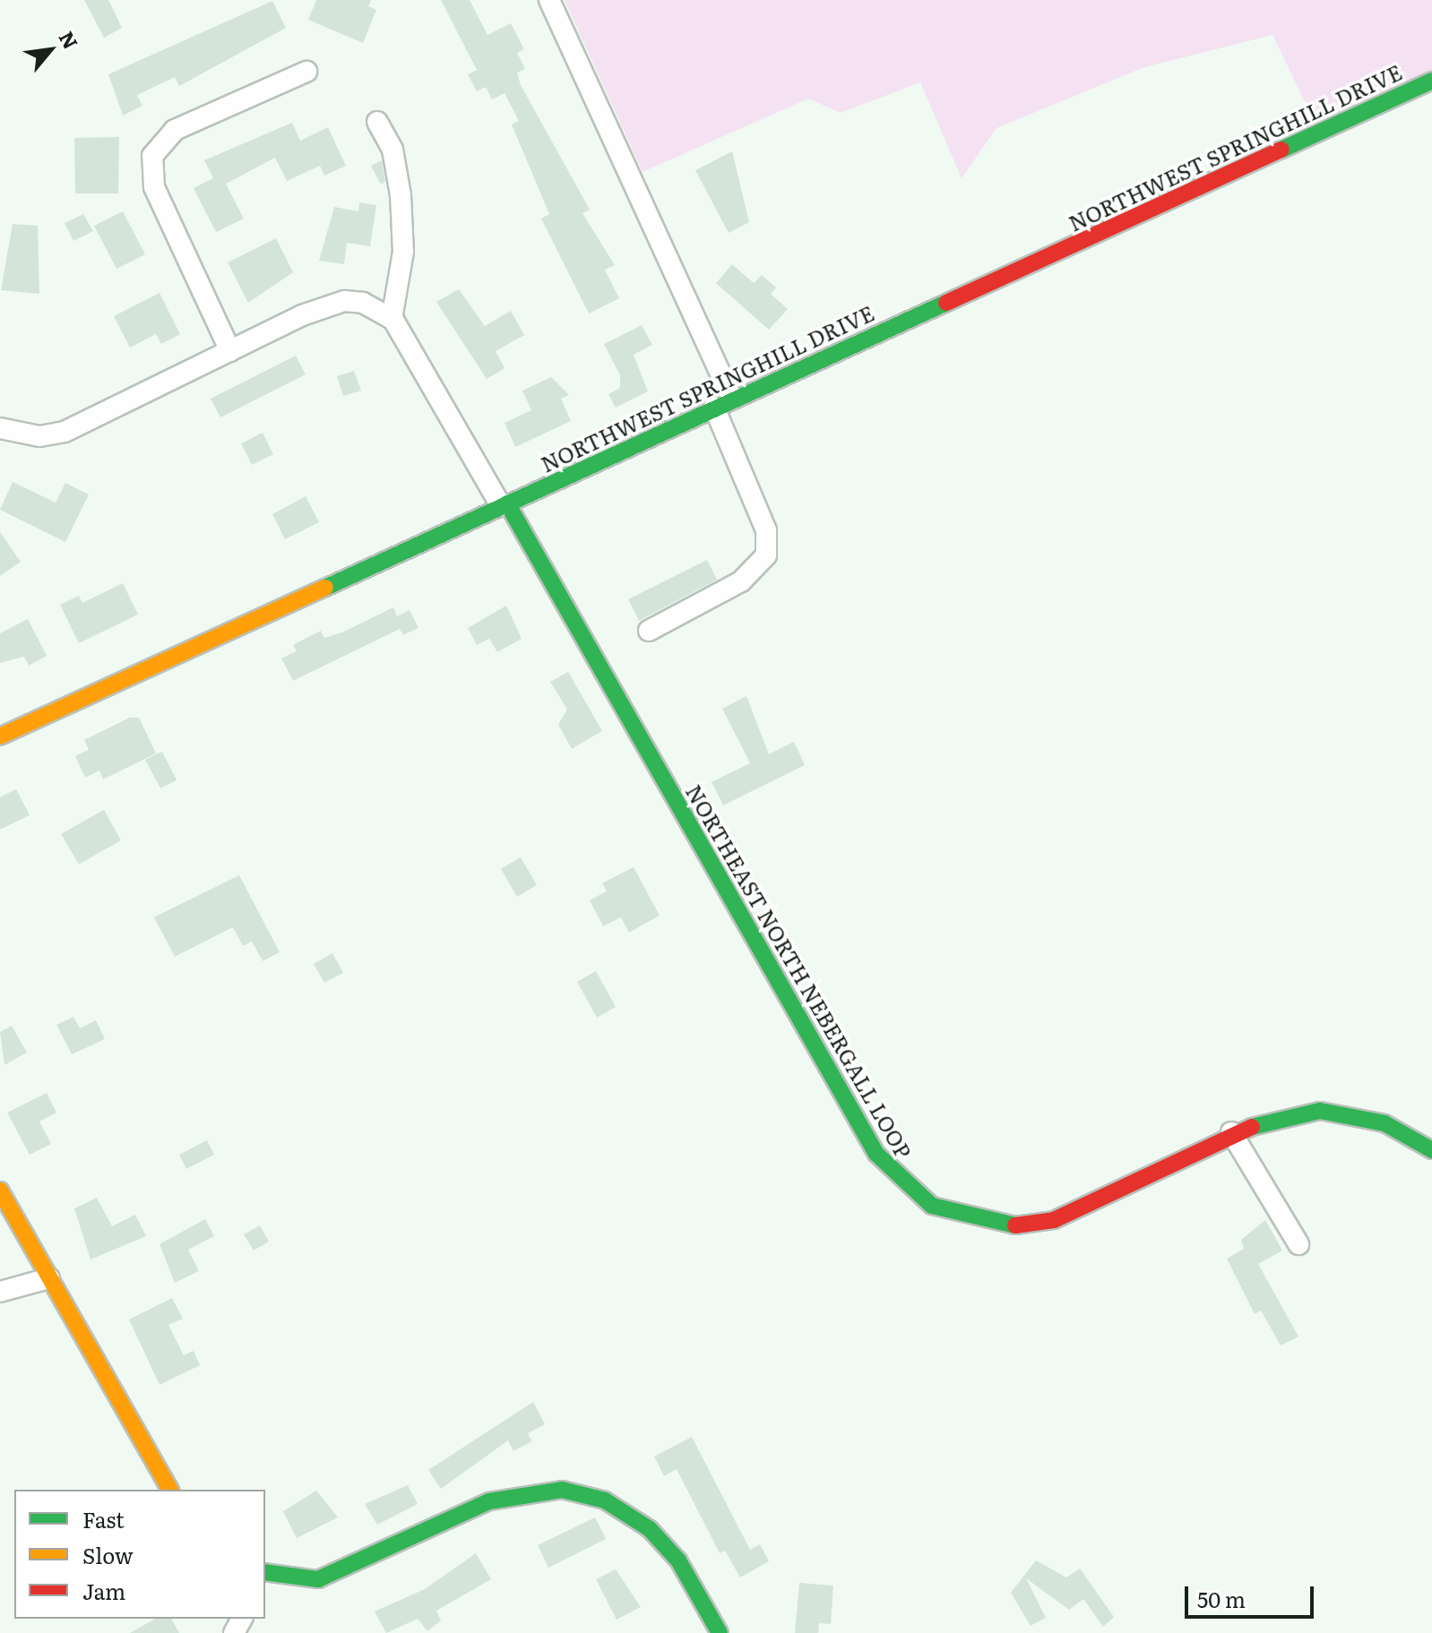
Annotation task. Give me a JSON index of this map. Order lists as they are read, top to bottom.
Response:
{
  "streets": {
    "street": ["NORTHWEST SPRINGHILL DRIVE", "NORTHEAST NORTH NEBERGALL LOOP"]
  },
  "crossings": [
    ["NORTHWEST SPRINGHILL DRIVE", "NORTHEAST NORTH NEBERGALL LOOP"]
  ],
  "legend": ["Fast", "Slow", "Jam"],
  "scale_bar": "50 m",
  "north": "top right"
}
